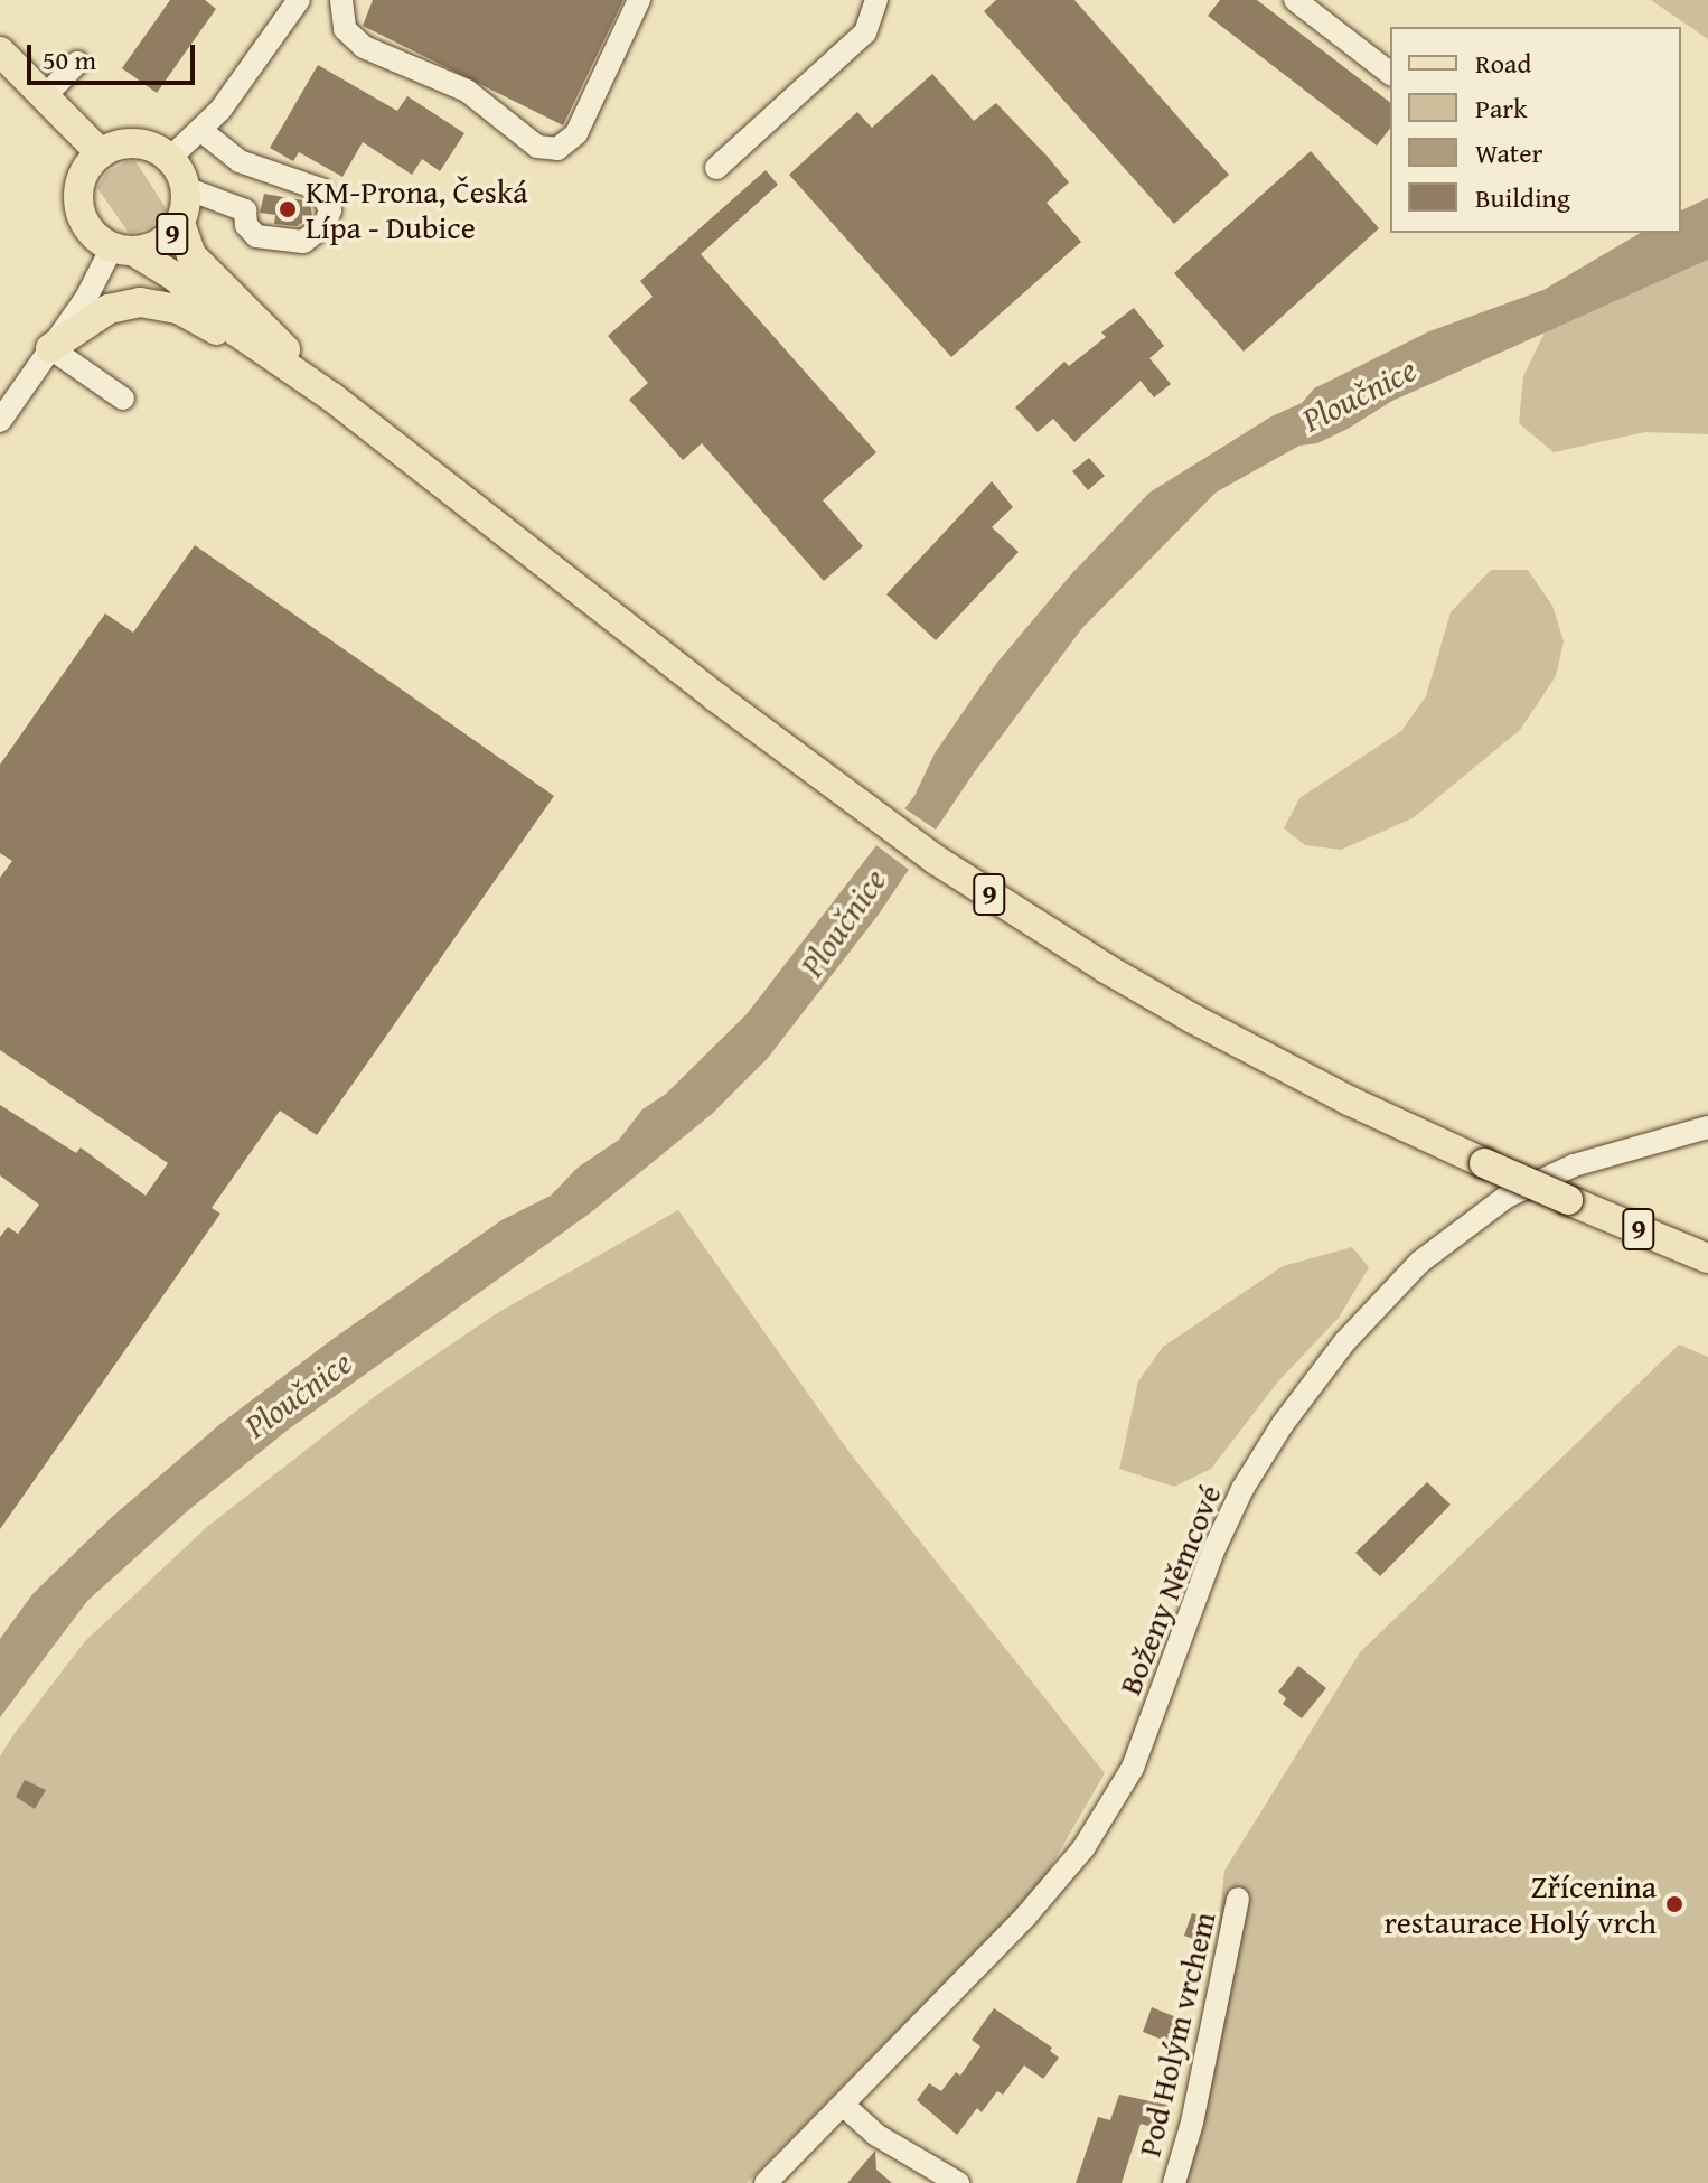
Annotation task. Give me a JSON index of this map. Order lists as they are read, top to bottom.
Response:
{
  "streets": {
    "main road": ["9"],
    "street": ["Boženy Němcové", "Pod Holým vrchem"]
  },
  "water": ["Ploučnice"],
  "places": ["KM-Prona, Česká Lípa - Dubice", "Zřícenina restaurace Holý vrch"],
  "legend": [
    "Road",
    "Park",
    "Water",
    "Building"
  ],
  "scale_bar": "50 m"
}
